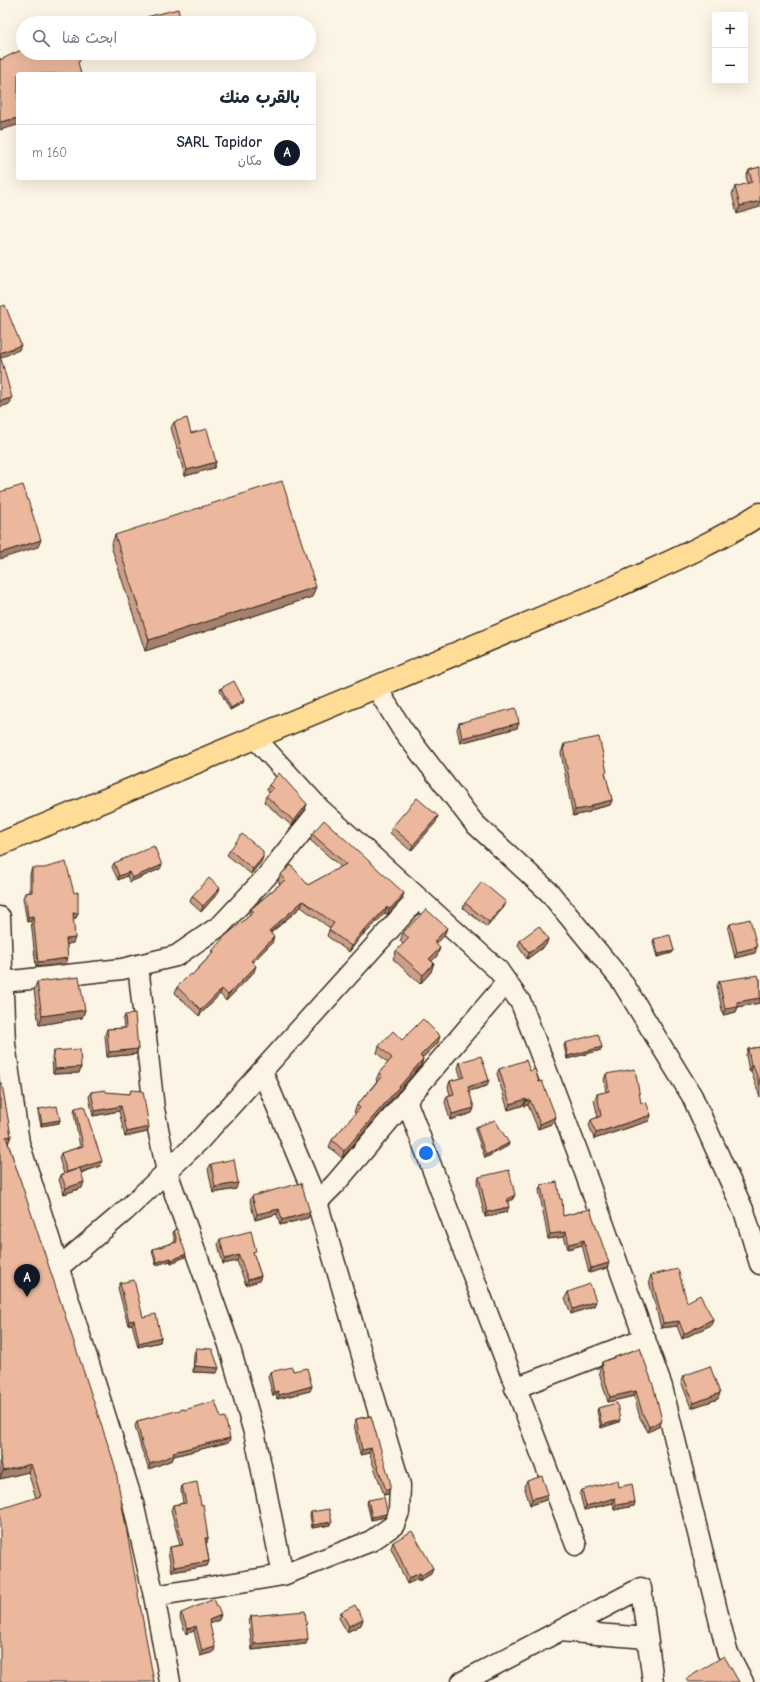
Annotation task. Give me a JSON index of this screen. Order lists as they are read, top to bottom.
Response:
{
  "page": {
    "map_buttons": ["+", "−"],
    "search": "ابحث هنا",
    "heading": "بالقرب منك",
    "list": [
      {
        "mark": "A",
        "name": "SARL Tapidor",
        "note": "مكان",
        "value": "160 m"
      }
    ],
    "pins": "A"
  }
}
